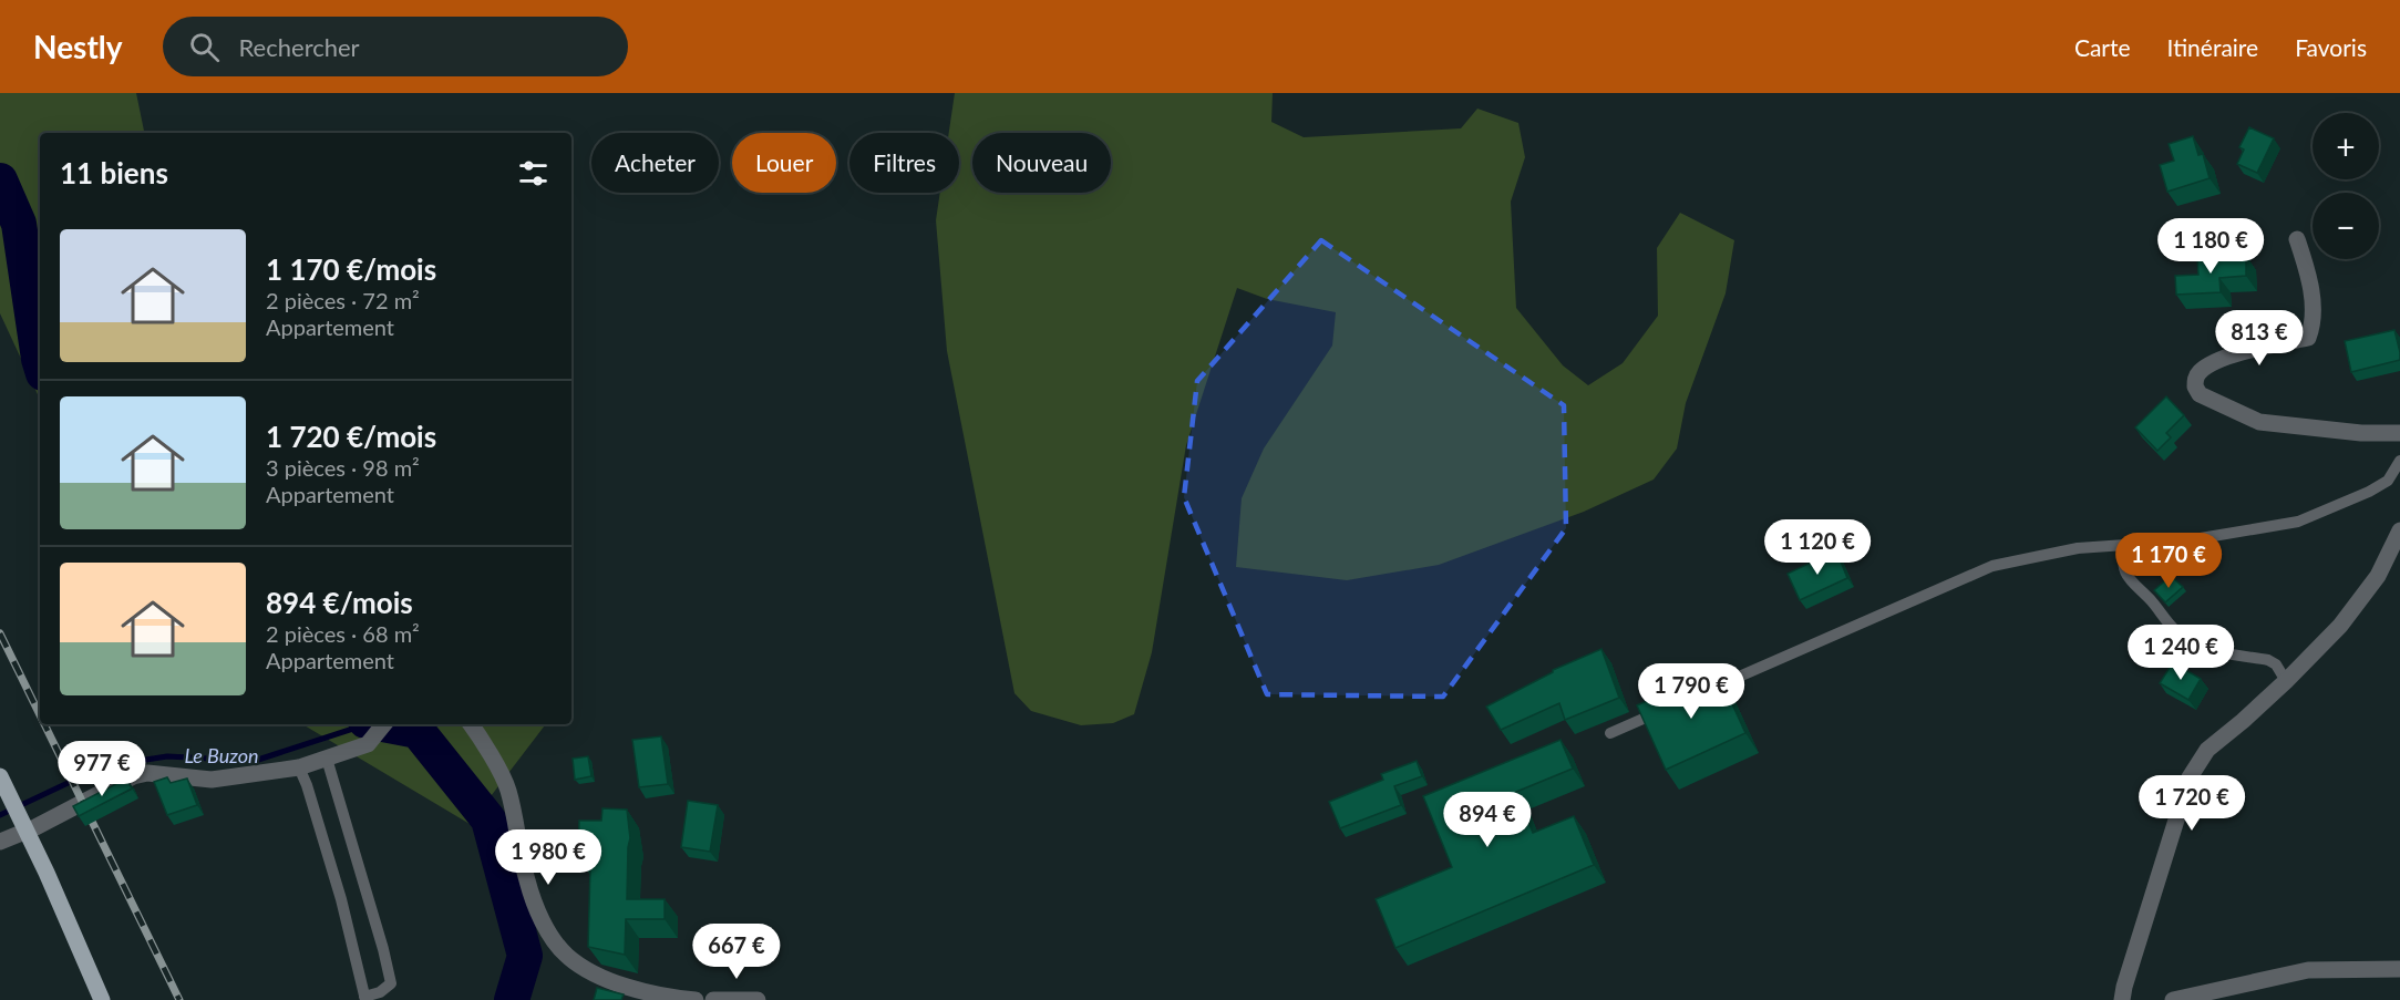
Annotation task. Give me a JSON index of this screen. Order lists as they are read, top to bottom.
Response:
{
  "water": ["Le Buzon"],
  "page": {
    "header": "Nestly",
    "search": "Rechercher",
    "nav": ["Carte", "Itinéraire", "Favoris"],
    "map_buttons": ["+", "−"],
    "chip": [
      "Acheter",
      "Louer",
      "Filtres",
      "Nouveau"
    ],
    "heading": "11 biens",
    "list": [
      {
        "name": "1 170 €/mois",
        "note": "2 pièces · 72 m² · Appartement"
      },
      {
        "name": "1 720 €/mois",
        "note": "3 pièces · 98 m² · Appartement"
      },
      {
        "name": "894 €/mois",
        "note": "2 pièces · 68 m² · Appartement"
      }
    ],
    "price": [
      "1 180 €",
      "813 €",
      "1 120 €",
      "1 170 €",
      "1 240 €",
      "1 790 €",
      "977 €",
      "1 720 €",
      "894 €",
      "1 980 €",
      "667 €"
    ]
  }
}
